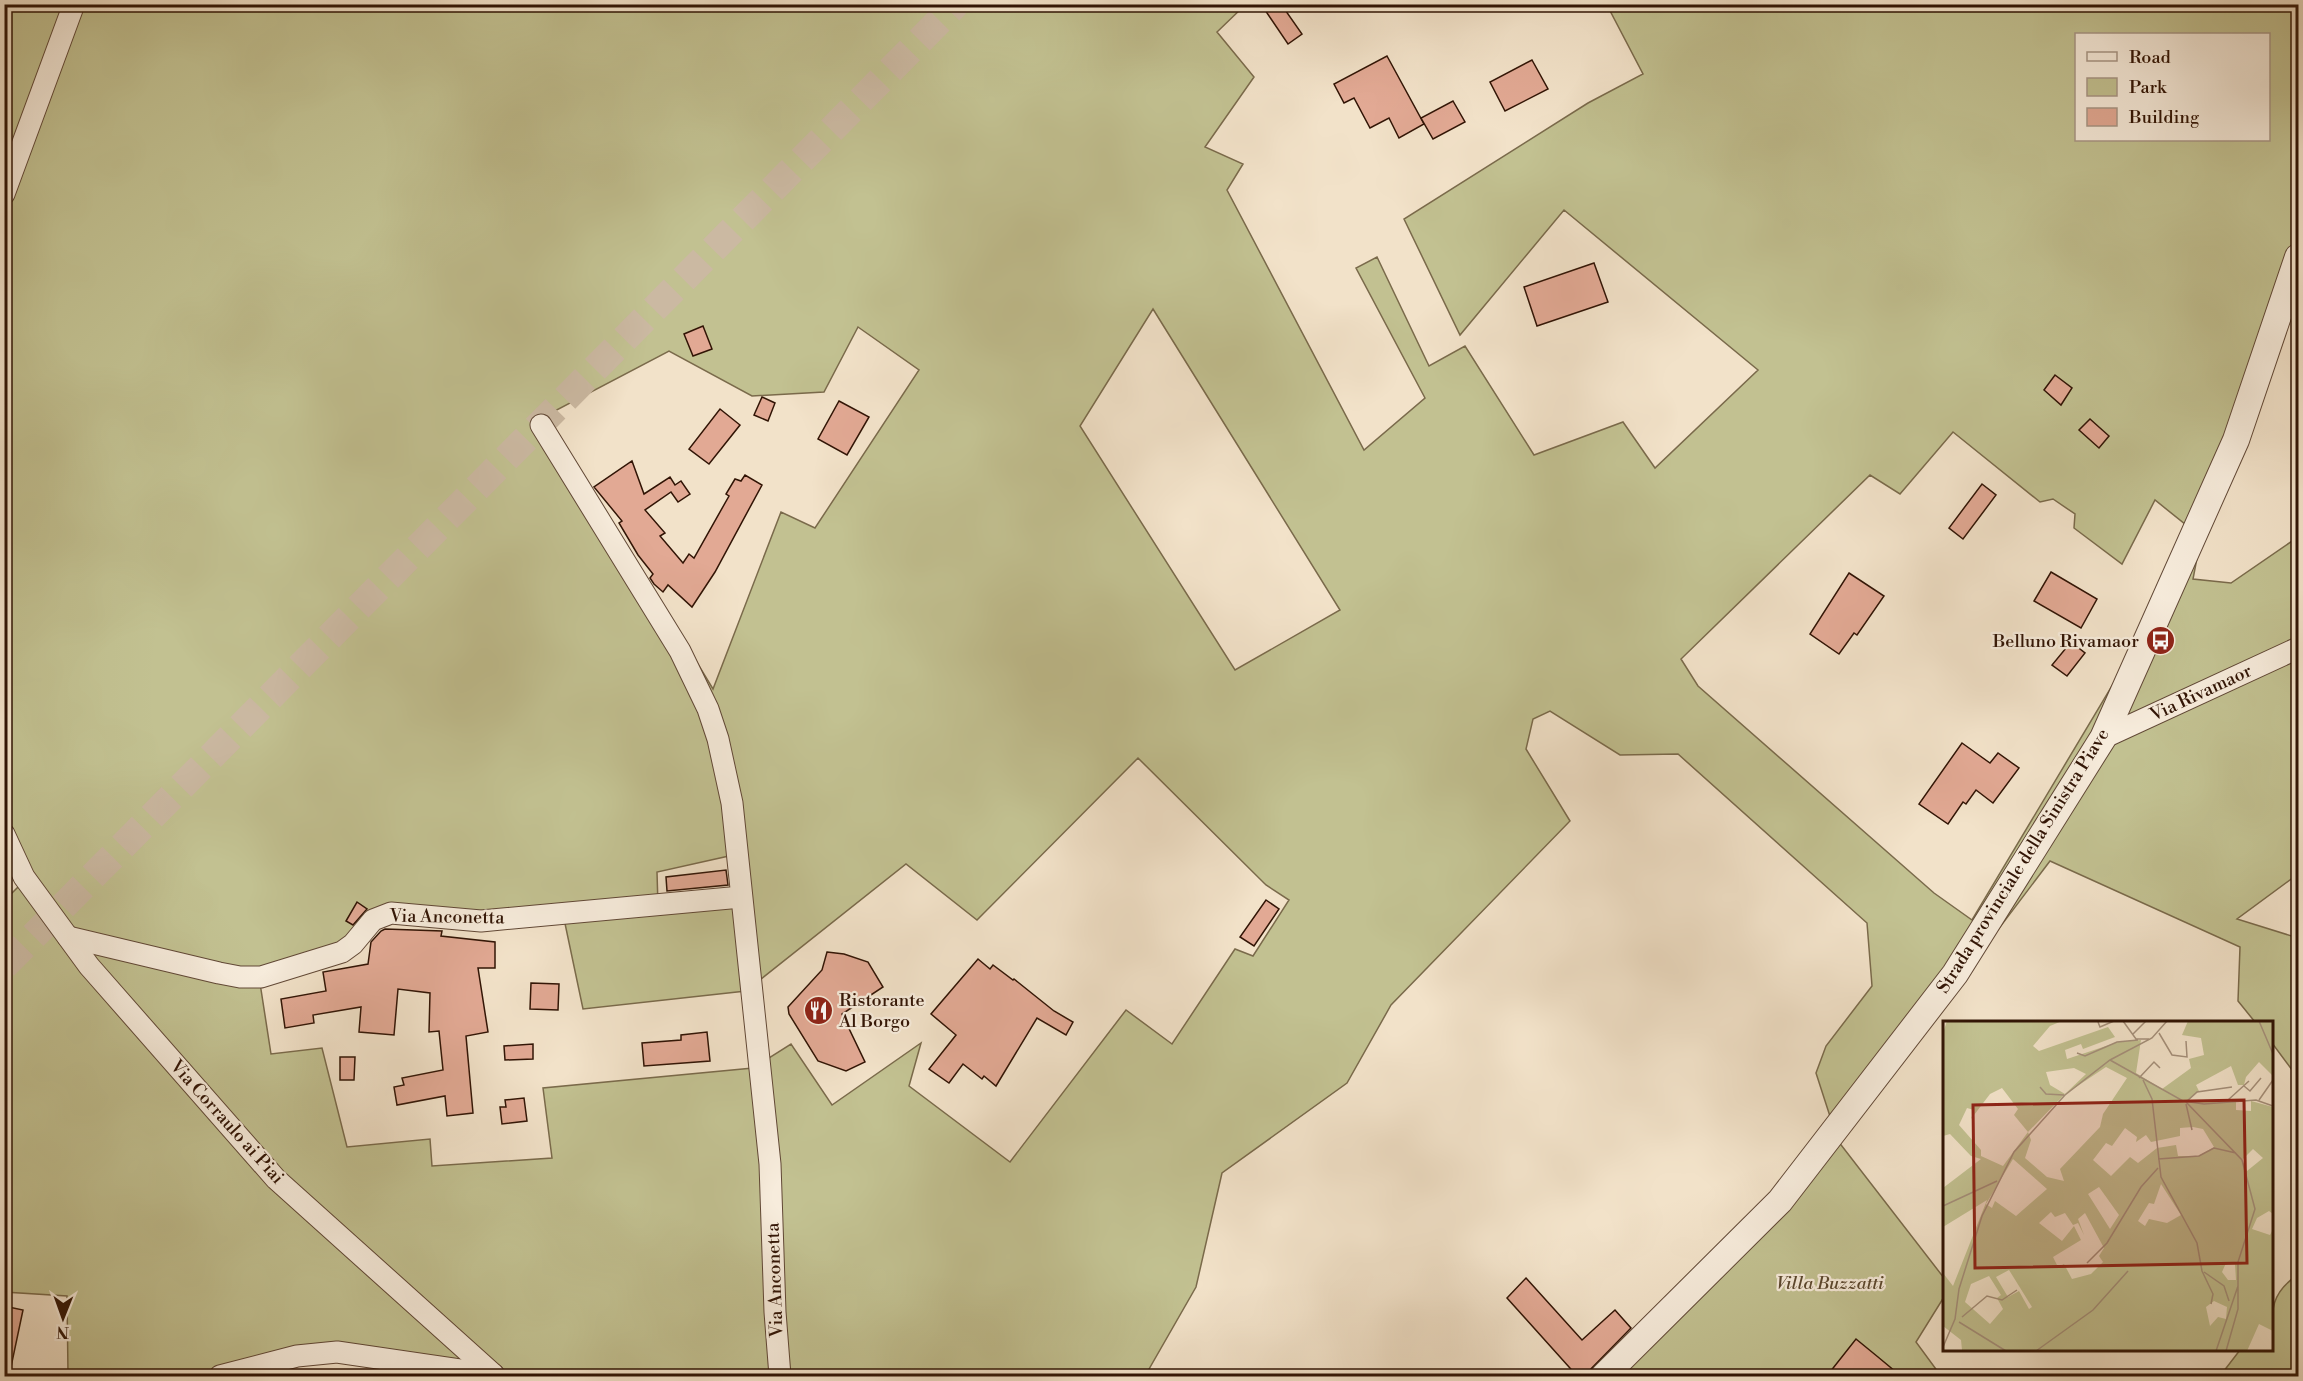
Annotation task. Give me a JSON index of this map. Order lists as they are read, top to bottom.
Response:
{
  "streets": {
    "street": [
      "Via Rivamaor",
      "Strada provinciale della Sinistra Piave",
      "Via Anconetta",
      "Via Corraulo ai Piai"
    ]
  },
  "crossings": [
    ["Via Rivamaor", "Strada provinciale della Sinistra Piave"],
    ["Via Anconetta", "Via Corraulo ai Piai"]
  ],
  "parks": ["Villa Buzzatti"],
  "places": {
    "bus stop": ["Belluno Rivamaor"],
    "restaurant": ["Ristorante Al Borgo"]
  },
  "legend": ["Road", "Park", "Building"],
  "north": "bottom"
}
